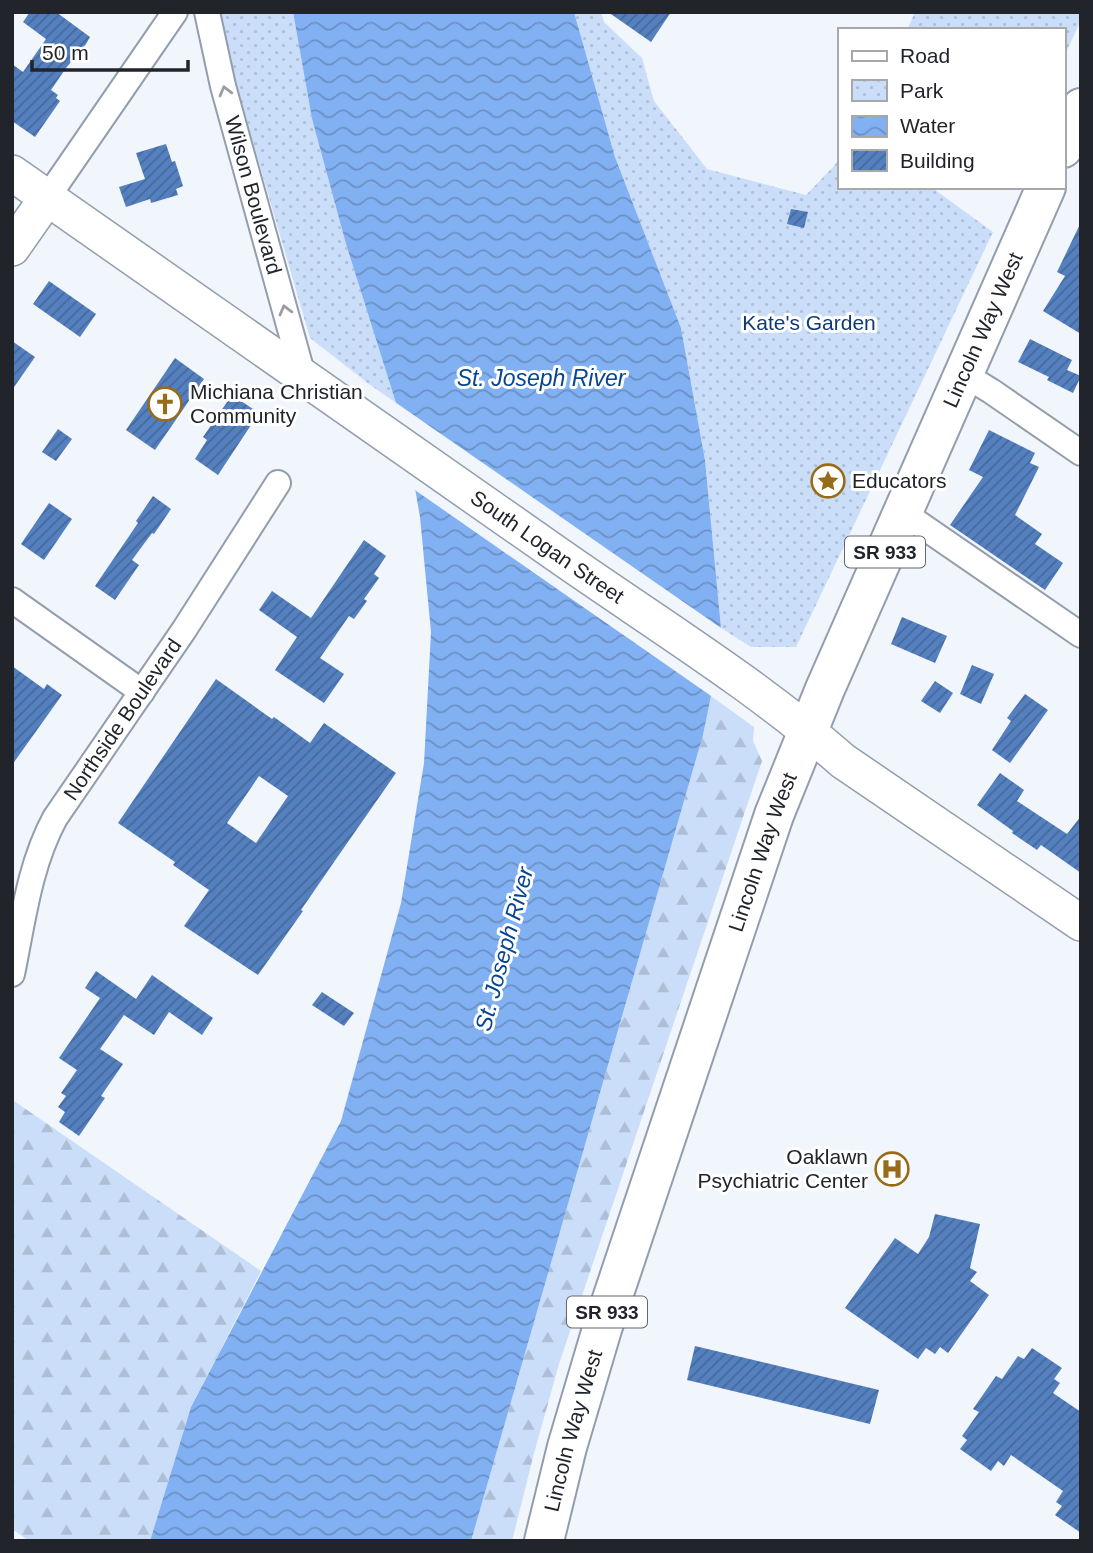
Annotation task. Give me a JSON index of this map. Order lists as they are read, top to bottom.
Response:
{
  "streets": {
    "main road": ["Lincoln Way West", "SR 933"],
    "street": ["Wilson Boulevard", "South Logan Street", "Northside Boulevard"]
  },
  "crossings": [
    ["Wilson Boulevard", "South Logan Street"],
    ["Lincoln Way West", "South Logan Street"]
  ],
  "one_way": ["Wilson Boulevard"],
  "water": ["St. Joseph River"],
  "parks": ["Kate's Garden"],
  "places": {
    "church": ["Michiana Christian Community"],
    "place": ["Educators"],
    "hospital": ["Oaklawn Psychiatric Center"]
  },
  "legend": [
    "Road",
    "Park",
    "Water",
    "Building"
  ],
  "scale_bar": "50 m"
}
